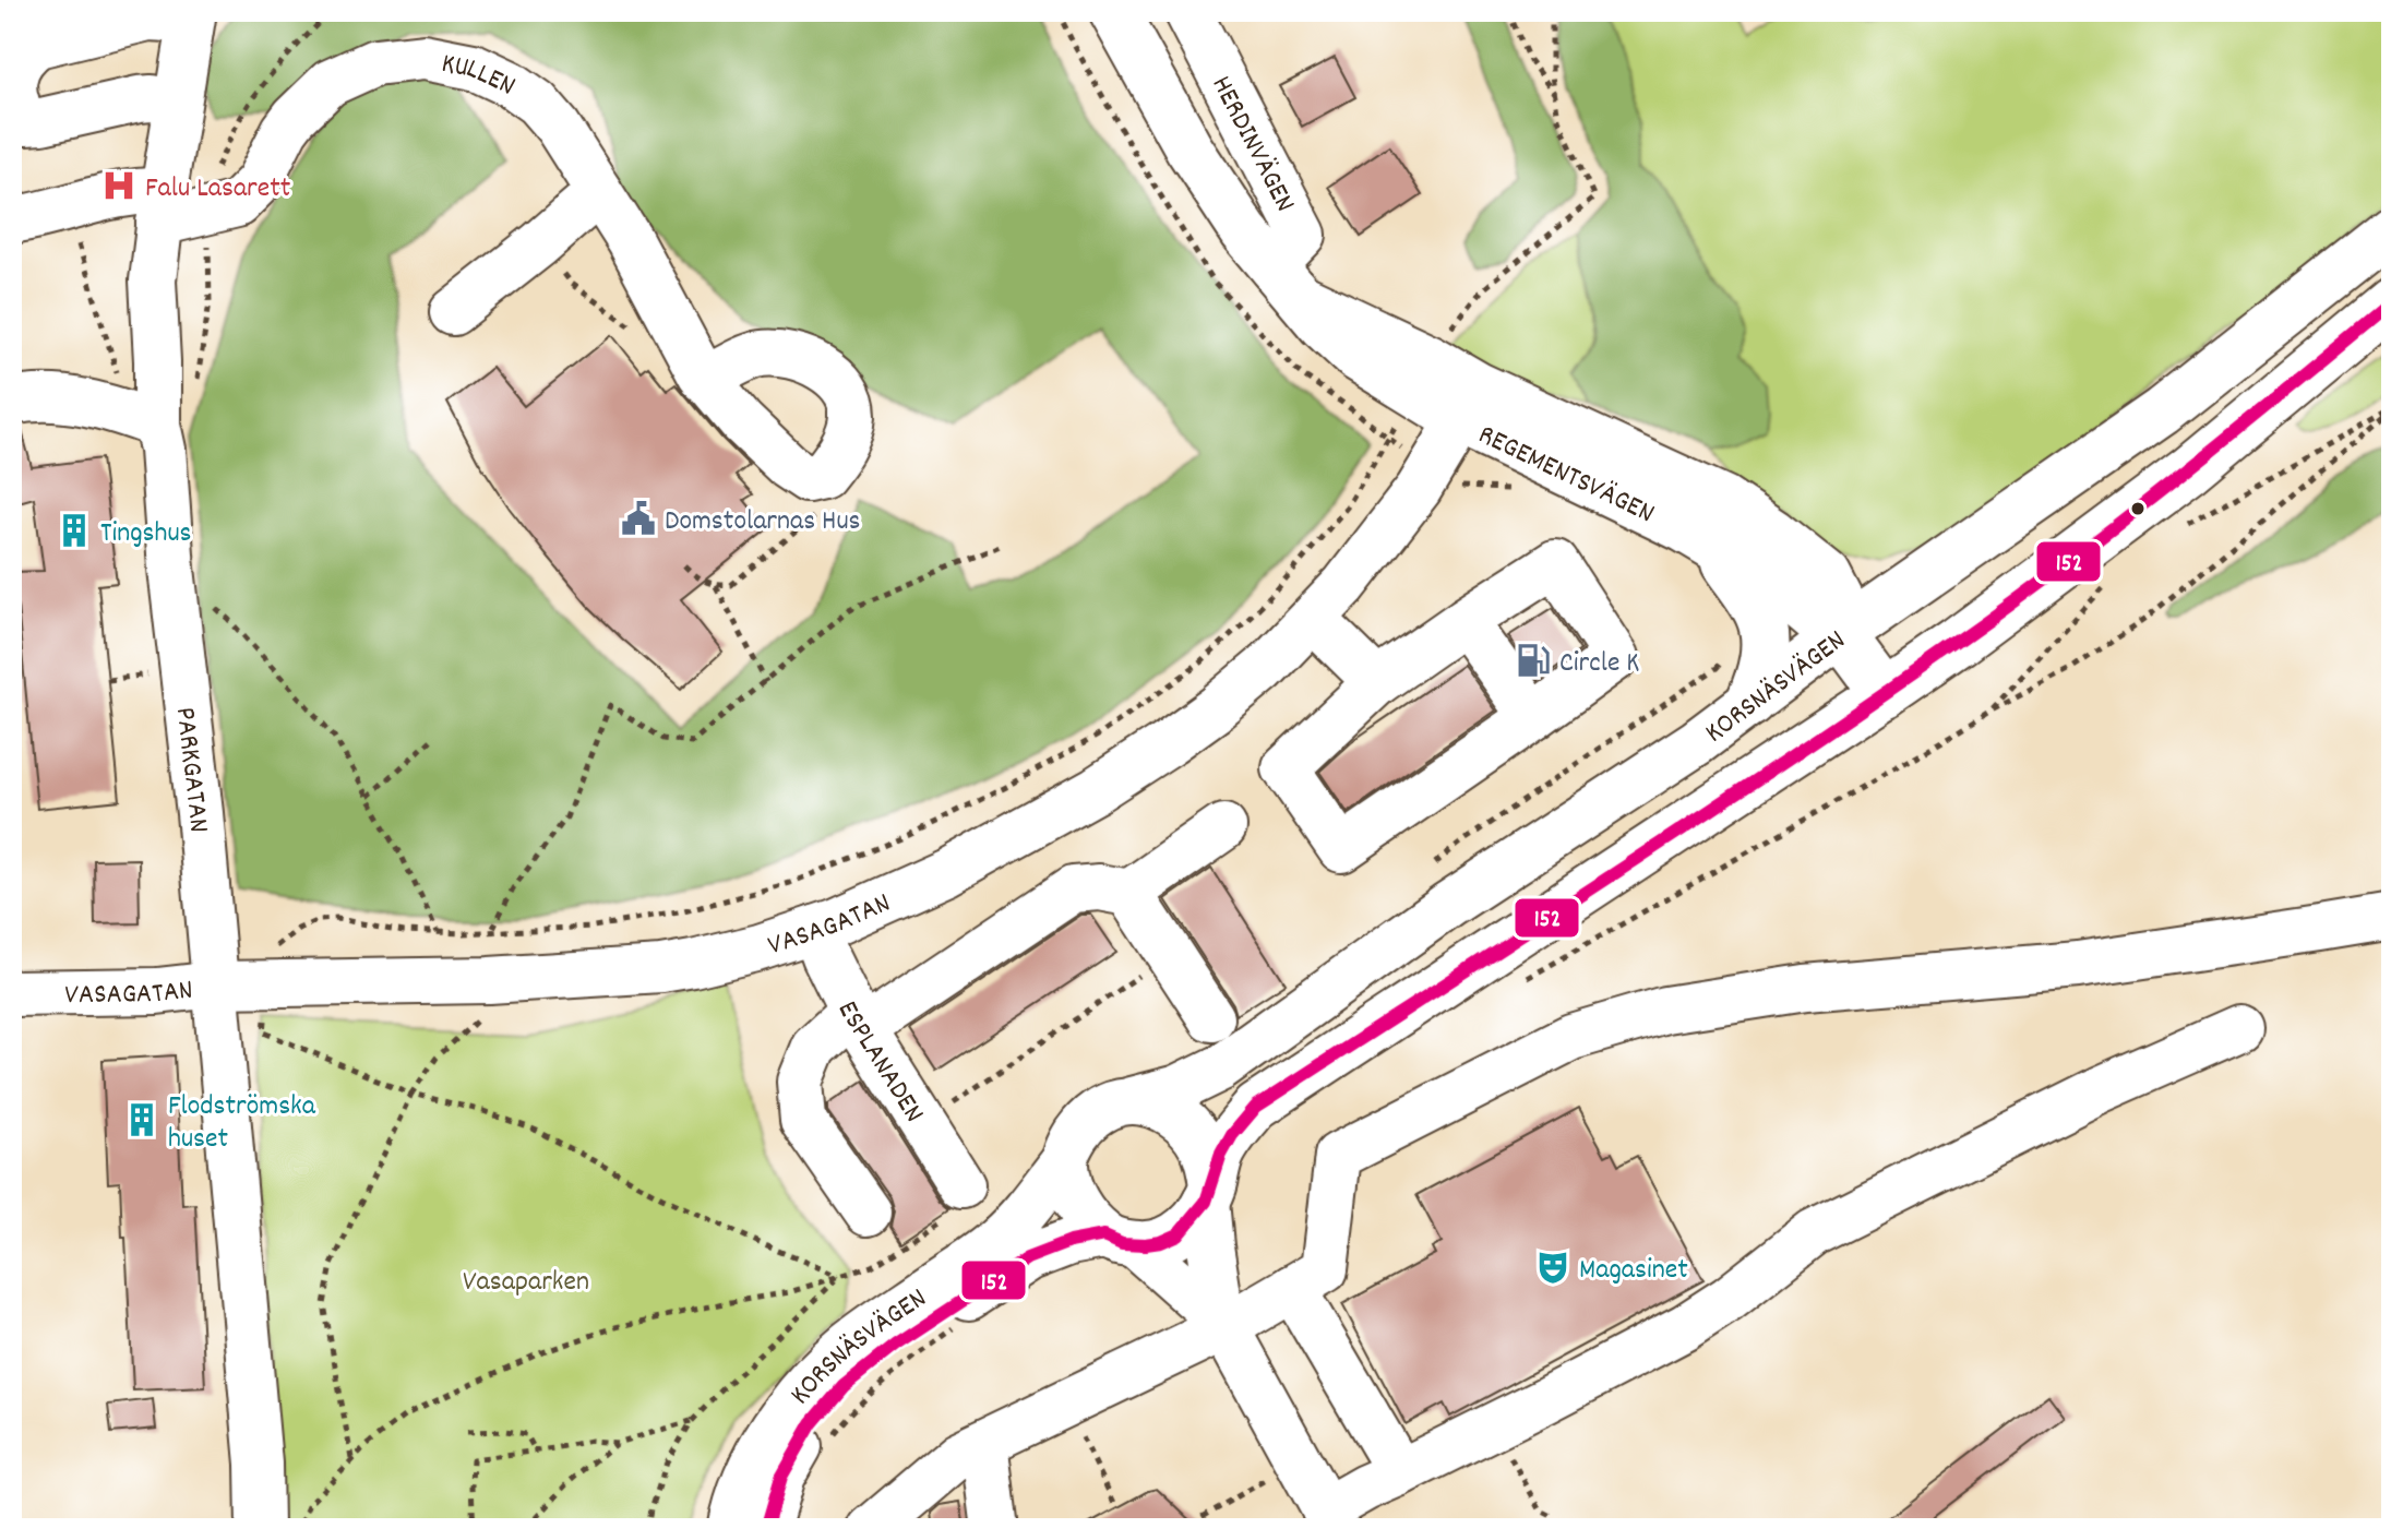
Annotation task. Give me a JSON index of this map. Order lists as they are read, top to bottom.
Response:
{
  "streets": {
    "main road": ["REGEMENTSVÄGEN", "KORSNÄSVÄGEN"],
    "street": [
      "KULLEN",
      "HERDINVÄGEN",
      "PARKGATAN",
      "VASAGATAN",
      "ESPLANADEN"
    ]
  },
  "crossings": [
    ["KULLEN", "PARKGATAN"],
    ["HERDINVÄGEN", "REGEMENTSVÄGEN"],
    ["REGEMENTSVÄGEN", "KORSNÄSVÄGEN"],
    ["REGEMENTSVÄGEN", "VASAGATAN"],
    ["PARKGATAN", "VASAGATAN"],
    ["VASAGATAN", "ESPLANADEN"]
  ],
  "parks": ["Vasaparken"],
  "places": {
    "hospital": ["Falu Lasarett"],
    "public building": ["Domstolarnas Hus"],
    "building": ["Tingshus", "Flodströmska huset"],
    "fuel station": ["Circle K"],
    "theatre": ["Magasinet"]
  },
  "lines": ["transit line 152"]
}
